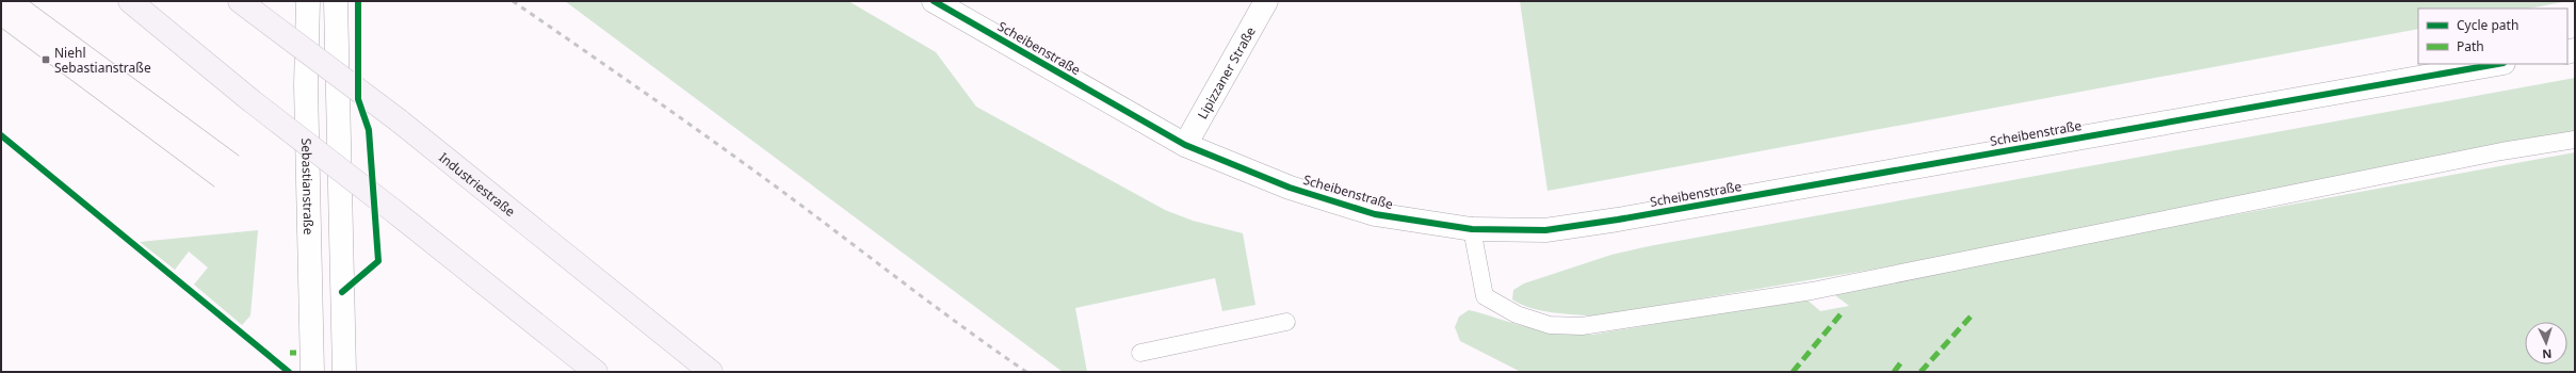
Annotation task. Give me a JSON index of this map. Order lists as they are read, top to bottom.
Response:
{
  "streets": {
    "highway": ["Industriestraße"],
    "street": ["Scheibenstraße", "Lipizzaner Straße", "Sebastianstraße"]
  },
  "crossings": [
    ["Scheibenstraße", "Lipizzaner Straße"]
  ],
  "places": {
    "transit": ["Niehl Sebastianstraße"]
  },
  "legend": ["Cycle path", "Path"],
  "north": "bottom"
}
